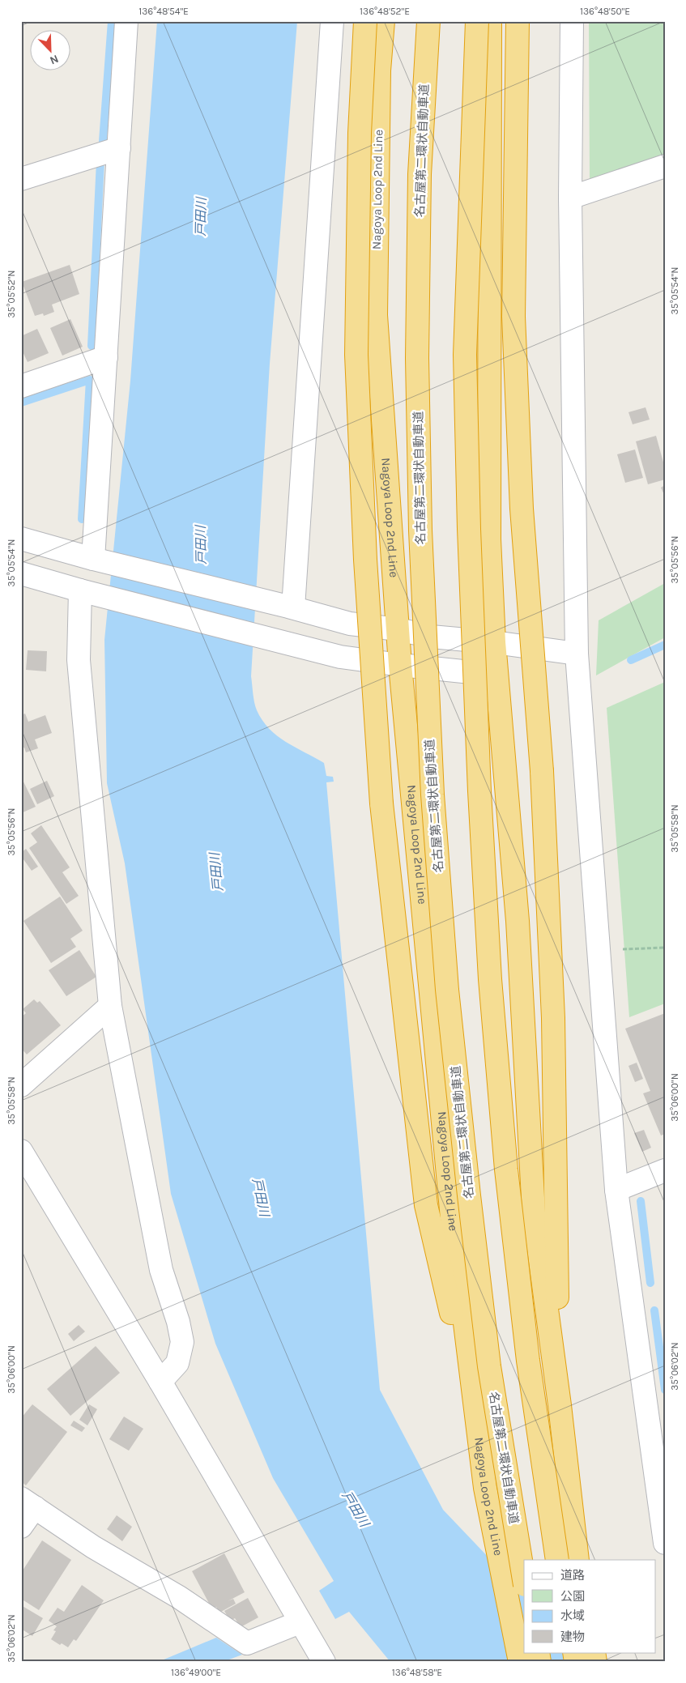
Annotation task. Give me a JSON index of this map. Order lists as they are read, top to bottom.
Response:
{
  "streets": {
    "highway": ["名古屋第二環状自動車道", "Nagoya Loop 2nd Line"]
  },
  "water": ["戸田川"],
  "legend": [
    "道路",
    "公園",
    "水域",
    "建物"
  ],
  "north": "bottom right",
  "coordinates": [
    "136°48'54\"E",
    "136°48'52\"E",
    "136°48'50\"E",
    "35°05'54\"N",
    "35°05'52\"N",
    "35°05'56\"N",
    "35°05'58\"N",
    "35°06'00\"N",
    "35°06'02\"N",
    "136°49'00\"E",
    "136°48'58\"E"
  ]
}
